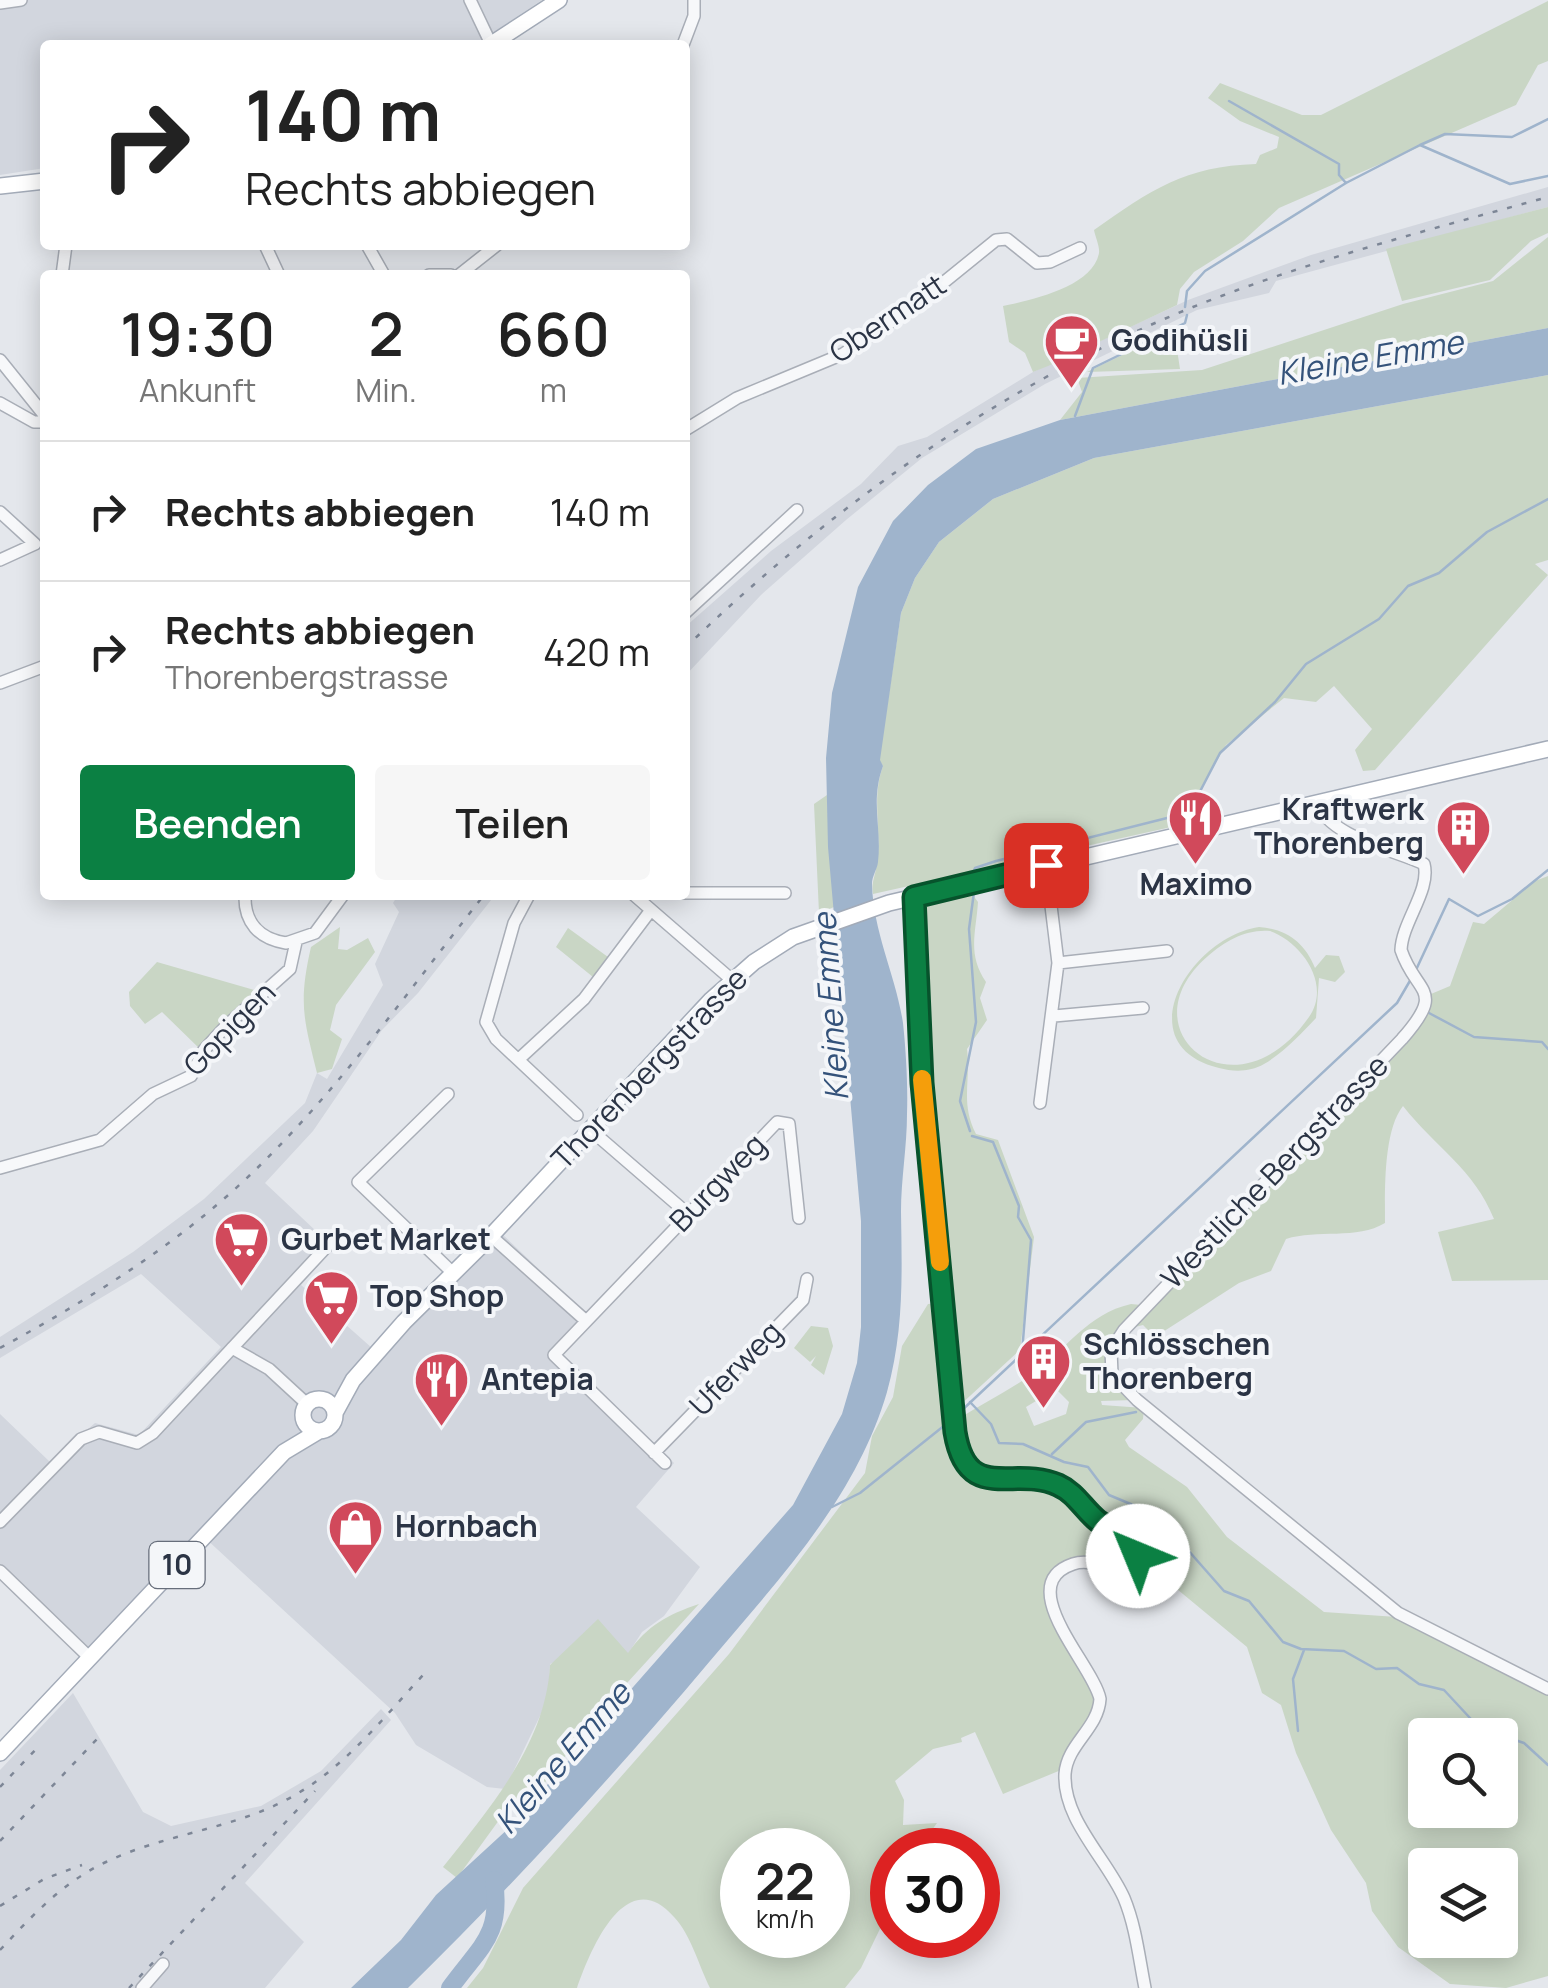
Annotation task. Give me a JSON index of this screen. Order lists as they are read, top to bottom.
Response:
{
  "streets": {
    "main road": ["Thorenbergstrasse", "10"],
    "street": [
      "Obermatt",
      "Gopigen",
      "Westliche Bergstrasse",
      "Burgweg",
      "Uferweg"
    ]
  },
  "crossings": [
    ["Thorenbergstrasse", "Westliche Bergstrasse"],
    ["Thorenbergstrasse", "10"],
    ["Burgweg", "Uferweg"]
  ],
  "water": ["Kleine Emme"],
  "places": {
    "cafe": ["Godihüsli"],
    "restaurant": ["Maximo", "Antepia"],
    "building": ["Kraftwerk Thorenberg", "Schlösschen Thorenberg"],
    "supermarket": ["Gurbet Market", "Top Shop"],
    "shop": ["Hornbach"]
  },
  "page": {
    "turn": ["140 m", "Rechts abbiegen"],
    "eta": [
      "19:30",
      "Ankunft",
      "2",
      "Min.",
      "660",
      "m"
    ],
    "list": [
      {
        "name": "Rechts abbiegen",
        "value": "140 m"
      },
      {
        "name": "Rechts abbiegen",
        "note": "Thorenbergstrasse",
        "value": "420 m"
      }
    ],
    "buttons": ["Beenden", "Teilen"],
    "speed": "22 km/h",
    "limit": "30"
  }
}
